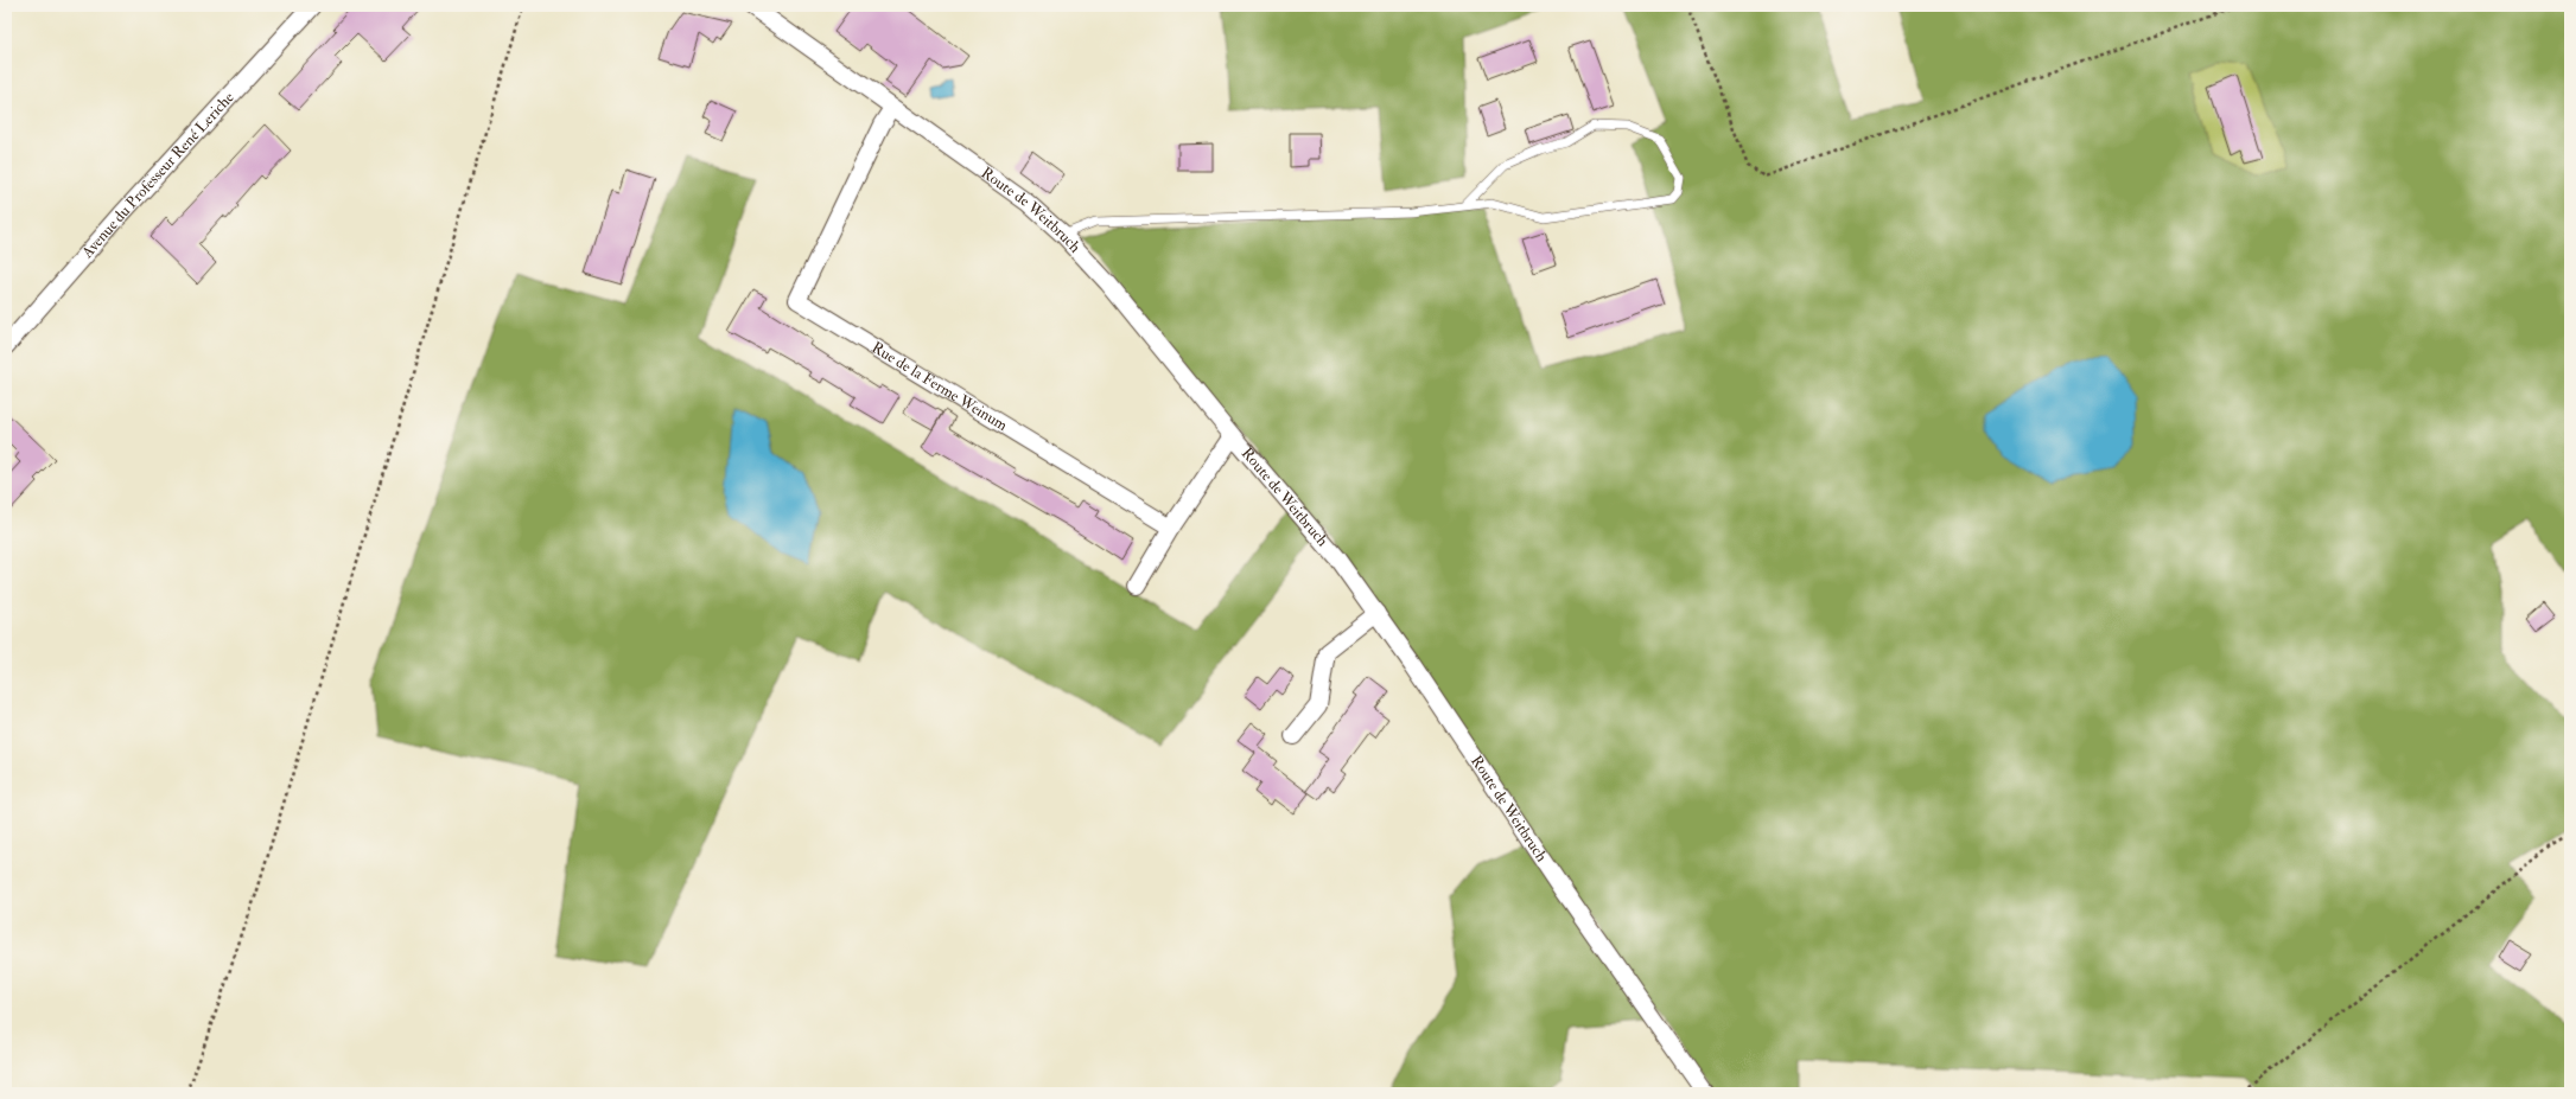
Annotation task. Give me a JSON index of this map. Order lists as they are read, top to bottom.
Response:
{
  "streets": {
    "street": ["Avenue du Professeur René Leriche", "Route de Weitbruch", "Rue de la Ferme Weinum"]
  },
  "crossings": [
    ["Route de Weitbruch", "Rue de la Ferme Weinum"]
  ]
}
